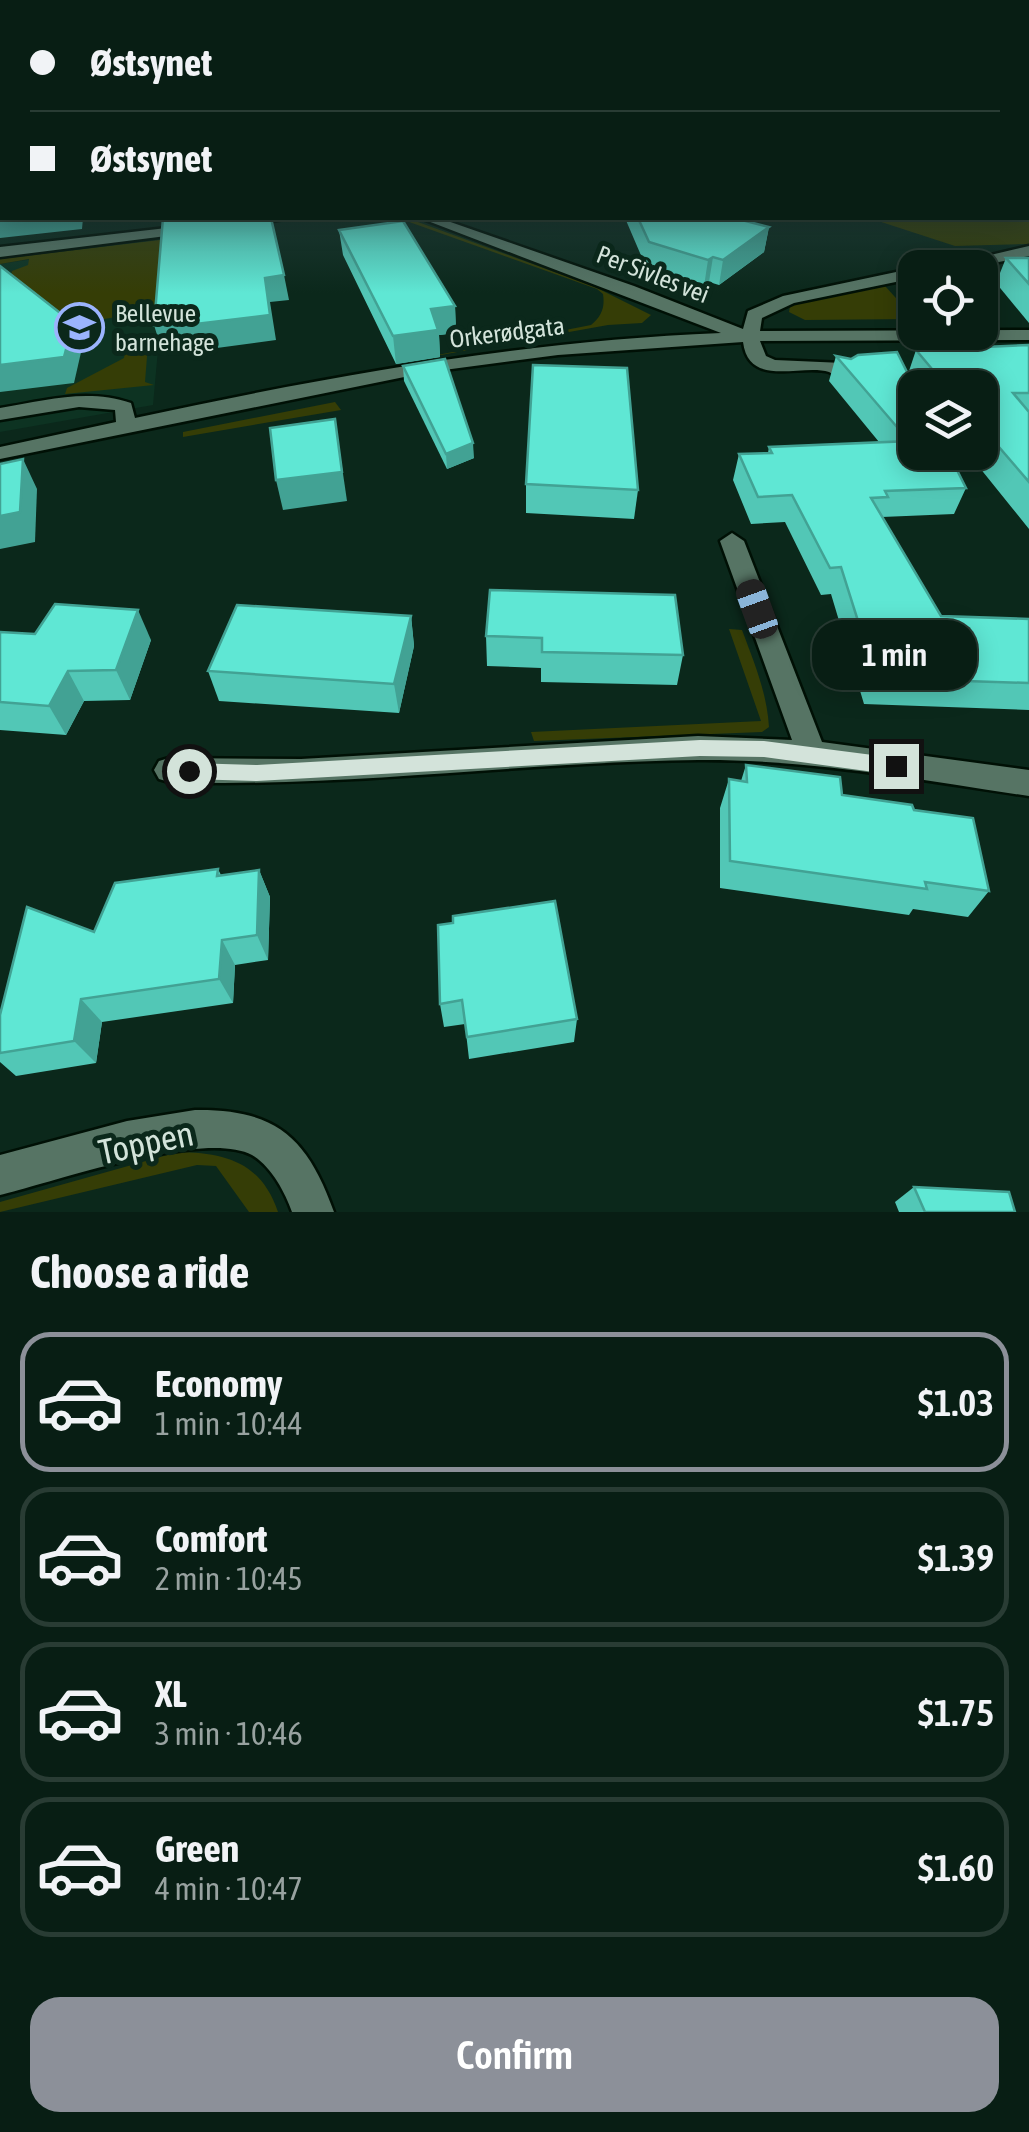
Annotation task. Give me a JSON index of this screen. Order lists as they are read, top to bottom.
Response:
{
  "streets": {
    "street": ["Per Sivles vei", "Orkerødgata", "Toppen"]
  },
  "crossings": [
    ["Per Sivles vei", "Orkerødgata"]
  ],
  "places": {
    "school or university": ["Bellevue barnehage"]
  },
  "page": {
    "banner": ["Østsynet", "Østsynet"],
    "bubble": "1 min",
    "heading": "Choose a ride",
    "list": [
      {
        "name": "Economy",
        "note": "1 min · 10:44",
        "value": "$1.03"
      },
      {
        "name": "Comfort",
        "note": "2 min · 10:45",
        "value": "$1.39"
      },
      {
        "name": "XL",
        "note": "3 min · 10:46",
        "value": "$1.75"
      },
      {
        "name": "Green",
        "note": "4 min · 10:47",
        "value": "$1.60"
      }
    ],
    "buttons": "Confirm"
  }
}
